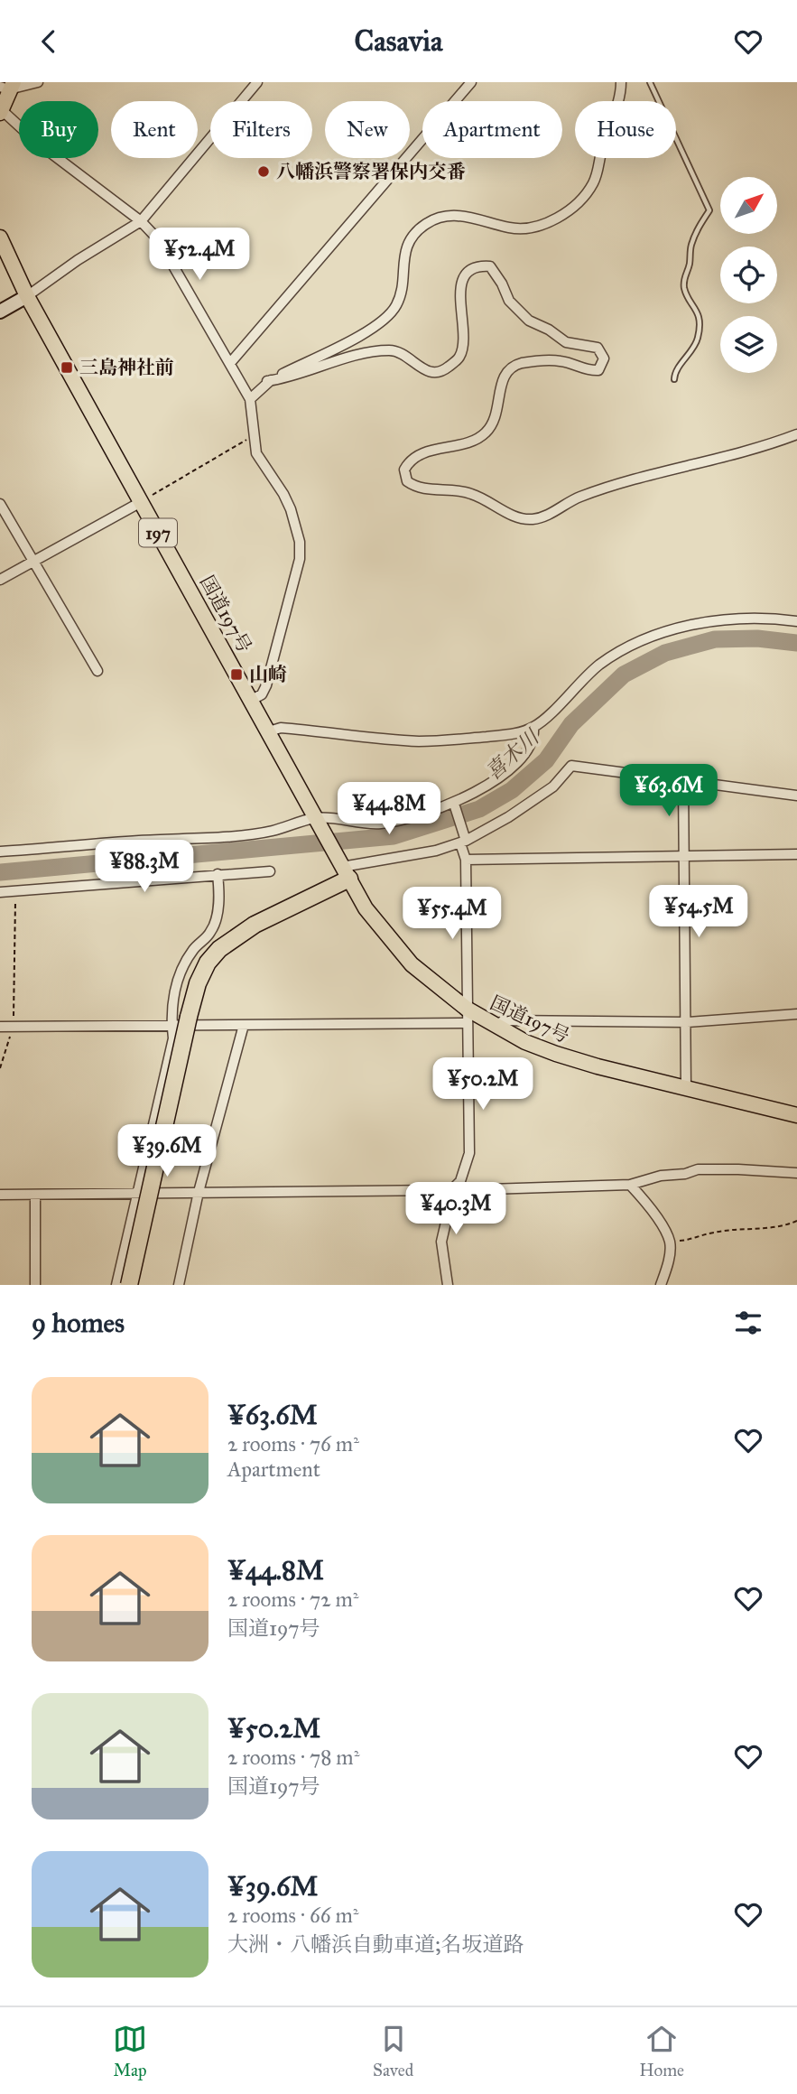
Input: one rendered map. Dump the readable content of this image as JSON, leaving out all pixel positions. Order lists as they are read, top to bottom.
{
  "streets": {
    "highway": ["197", "国道197号"]
  },
  "water": ["喜木川"],
  "places": {
    "other": ["八幡浜警察署保内交番"],
    "transit": ["三島神社前", "山崎"]
  },
  "north": "top right",
  "page": {
    "header": "Casavia",
    "chip": [
      "Buy",
      "Rent",
      "Filters",
      "New",
      "Apartment",
      "House"
    ],
    "price": [
      "¥52.4M",
      "¥63.6M",
      "¥44.8M",
      "¥88.3M",
      "¥54.5M",
      "¥55.4M",
      "¥50.2M",
      "¥39.6M",
      "¥40.3M"
    ],
    "heading": "9 homes",
    "list": [
      {
        "name": "¥63.6M",
        "note": "2 rooms · 76 m² · Apartment"
      },
      {
        "name": "¥44.8M",
        "note": "2 rooms · 72 m² · 国道197号"
      },
      {
        "name": "¥50.2M",
        "note": "2 rooms · 78 m² · 国道197号"
      },
      {
        "name": "¥39.6M",
        "note": "2 rooms · 66 m² · 大洲・八幡浜自動車道;名坂道路"
      }
    ],
    "tabs": ["Map", "Saved", "Home"]
  }
}
